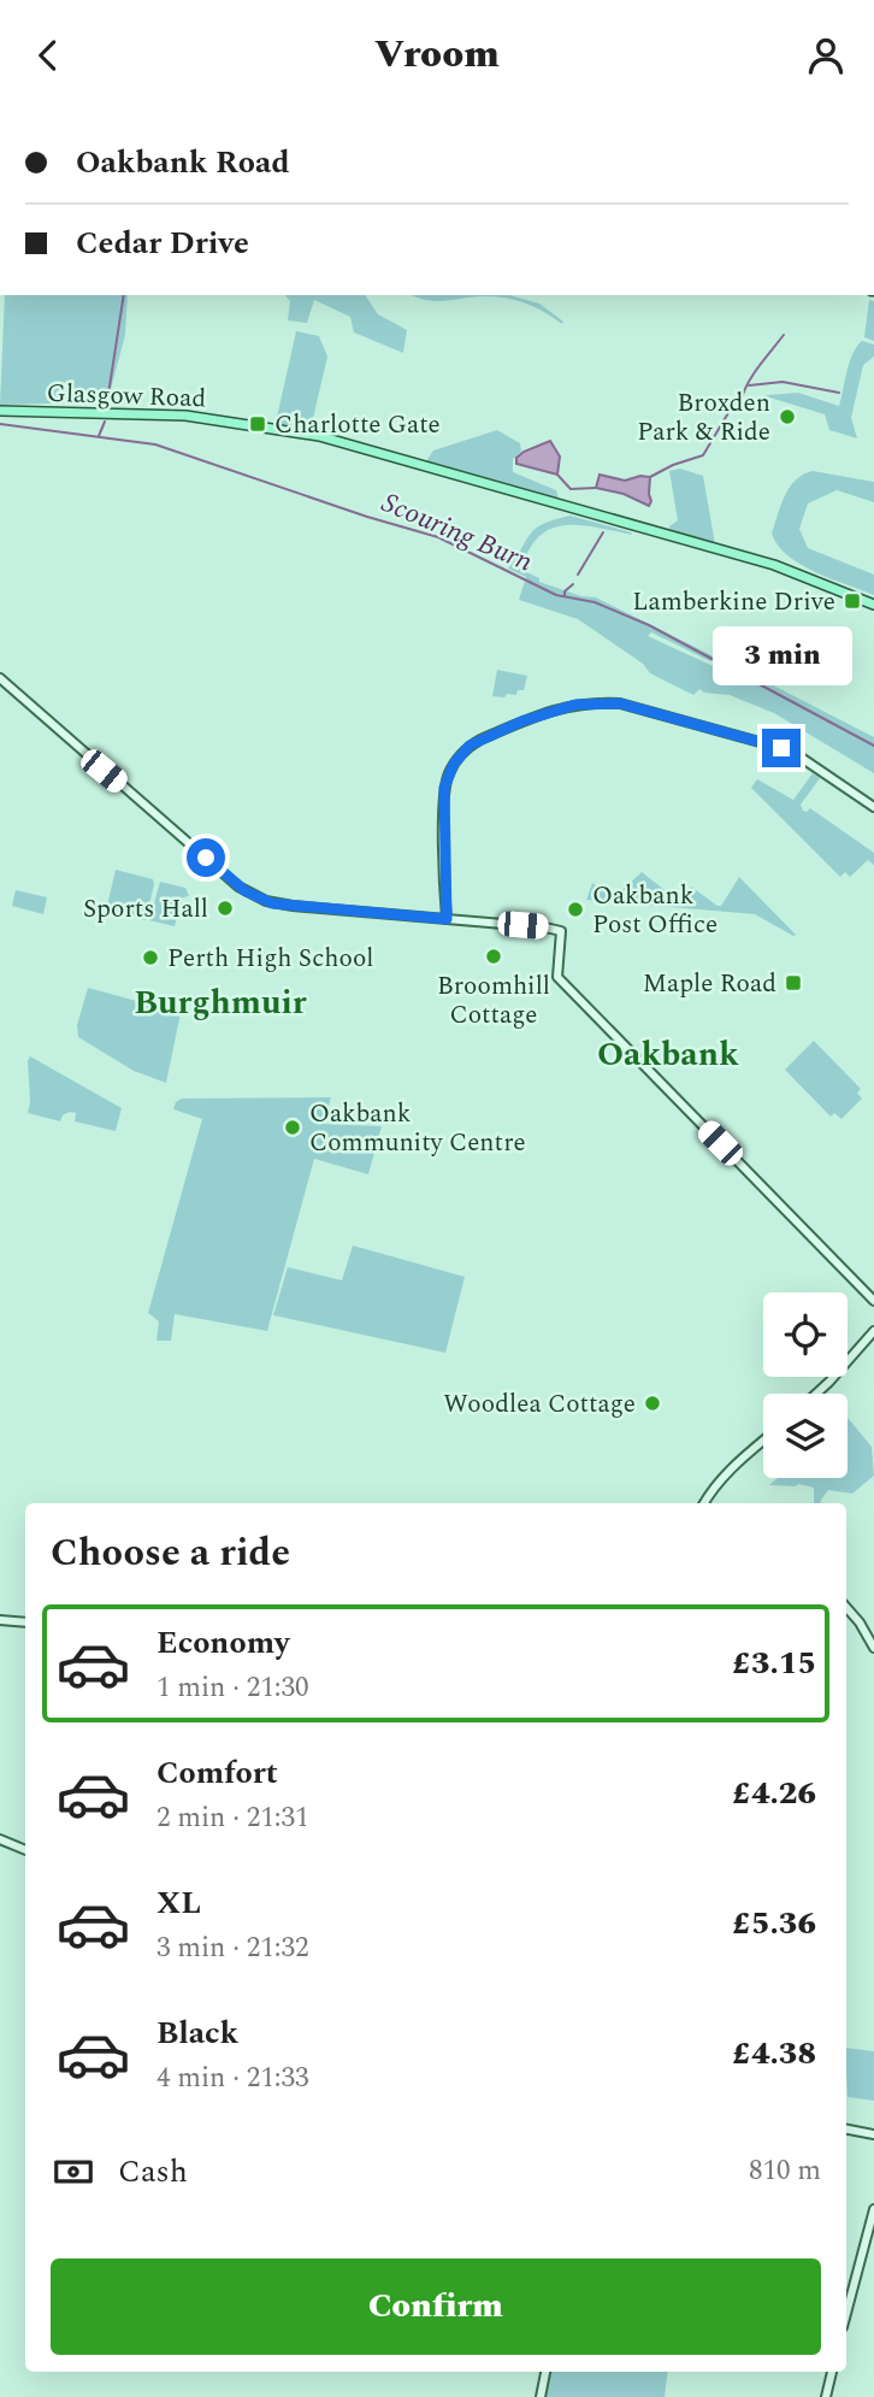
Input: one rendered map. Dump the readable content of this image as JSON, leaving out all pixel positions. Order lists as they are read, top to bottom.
{
  "streets": {
    "main road": ["Glasgow Road"]
  },
  "districts": ["Burghmuir", "Oakbank"],
  "water": ["Scouring Burn"],
  "places": {
    "other": [
      "Broxden Park & Ride",
      "Sports Hall",
      "Oakbank Post Office",
      "Broomhill Cottage",
      "Perth High School",
      "Oakbank Community Centre",
      "Woodlea Cottage"
    ],
    "transit": ["Charlotte Gate", "Lamberkine Drive", "Maple Road"]
  },
  "page": {
    "header": "Vroom",
    "banner": ["Oakbank Road", "Cedar Drive"],
    "bubble": "3 min",
    "heading": "Choose a ride",
    "list": [
      {
        "name": "Economy",
        "note": "1 min · 21:30",
        "value": "£3.15"
      },
      {
        "name": "Comfort",
        "note": "2 min · 21:31",
        "value": "£4.26"
      },
      {
        "name": "XL",
        "note": "3 min · 21:32",
        "value": "£5.36"
      },
      {
        "name": "Black",
        "note": "4 min · 21:33",
        "value": "£4.38"
      }
    ],
    "pay": ["Cash", "810 m"],
    "buttons": "Confirm"
  }
}
